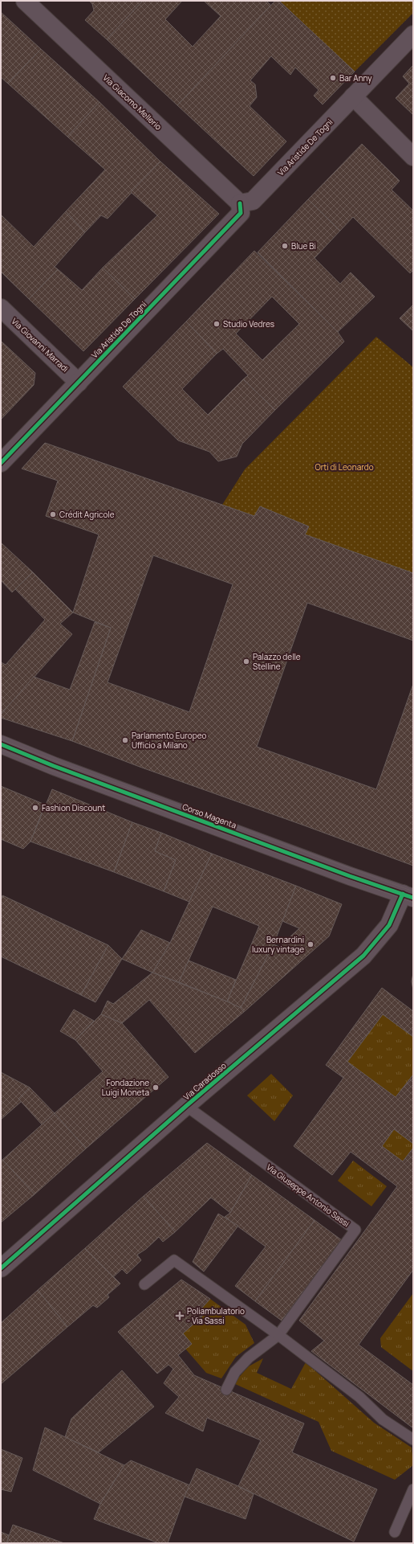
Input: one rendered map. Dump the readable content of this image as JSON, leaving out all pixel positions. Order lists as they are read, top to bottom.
{
  "streets": {
    "street": [
      "Via Giacomo Mellerio",
      "Via Aristide De Togni",
      "Via Giovanni Marradi",
      "Corso Magenta",
      "Via Caradosso"
    ],
    "lane": ["Via Giuseppe Antonio Sassi"]
  },
  "crossings": [
    ["Via Giacomo Mellerio", "Via Aristide De Togni"],
    ["Via Aristide De Togni", "Via Giovanni Marradi"],
    ["Corso Magenta", "Via Caradosso"],
    ["Via Caradosso", "Via Giuseppe Antonio Sassi"]
  ],
  "parks": ["Orti di Leonardo"],
  "places": {
    "other": [
      "Bar Anny",
      "Blue Bi",
      "Studio Vedres",
      "Crédit Agricole",
      "Palazzo delle Stelline",
      "Parlamento Europeo Ufficio a Milano",
      "Fashion Discount",
      "Bernardini luxury vintage",
      "Fondazione Luigi Moneta"
    ],
    "health": ["Poliambulatorio - Via Sassi"]
  }
}
